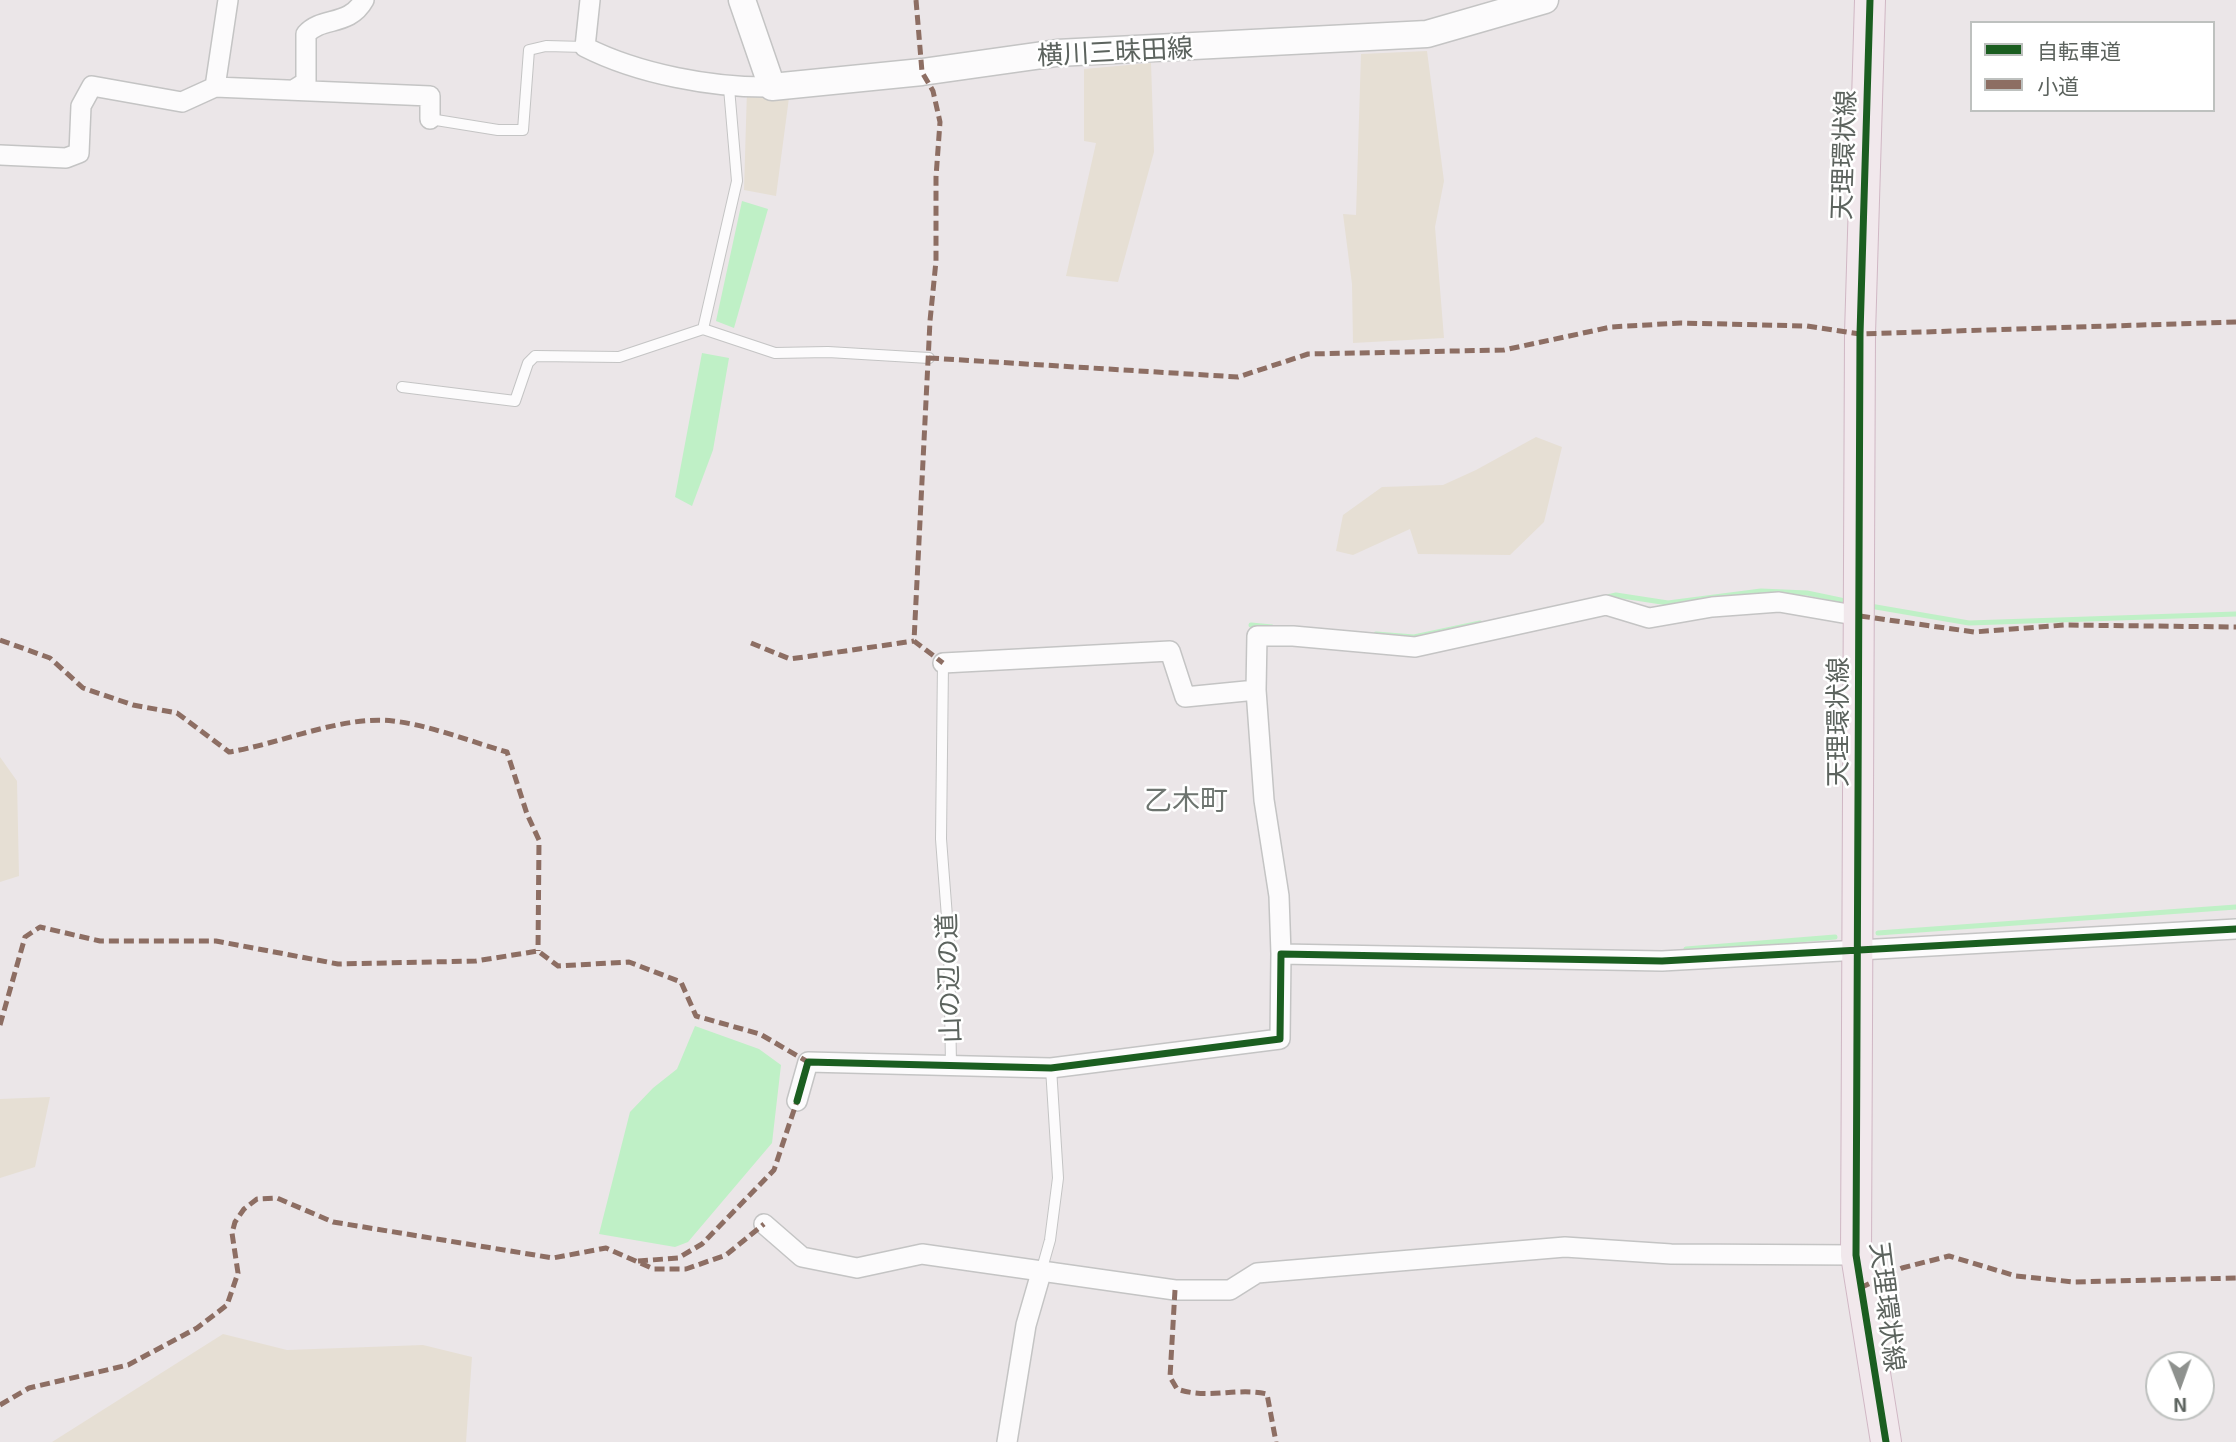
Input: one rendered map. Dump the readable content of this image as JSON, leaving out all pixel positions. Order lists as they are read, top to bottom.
{
  "streets": {
    "main road": ["横川三昧田線", "天理環状線"],
    "street": ["山の辺の道"]
  },
  "districts": ["乙木町"],
  "legend": ["自転車道", "小道"],
  "north": "bottom"
}
